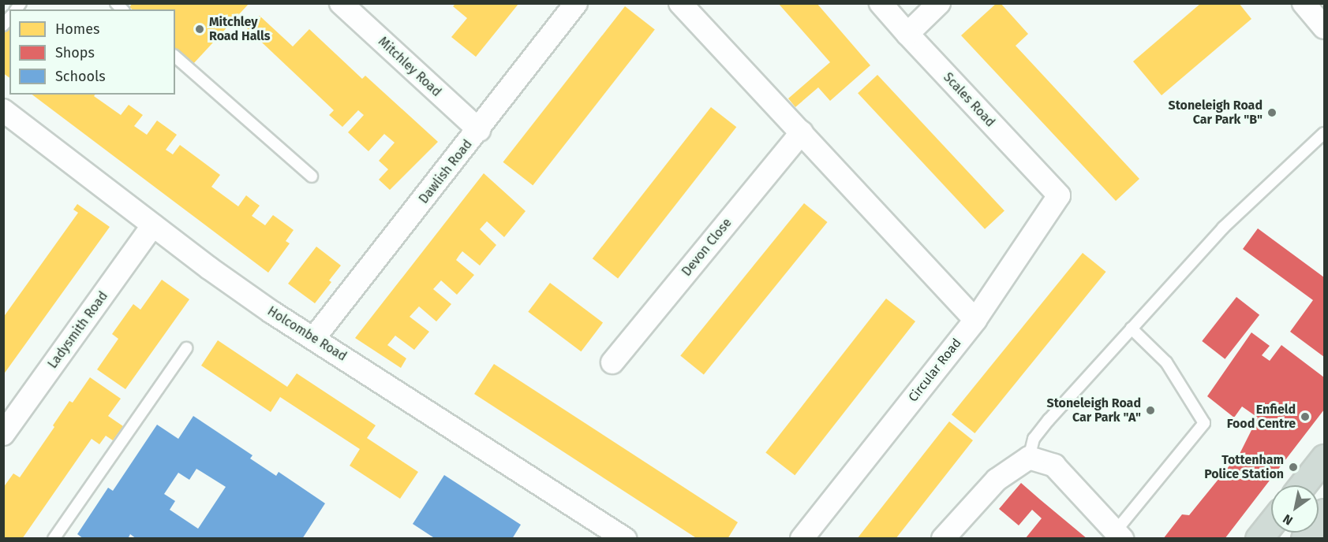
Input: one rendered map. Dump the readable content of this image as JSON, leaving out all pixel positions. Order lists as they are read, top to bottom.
{
  "streets": {
    "street": [
      "Mitchley Road",
      "Scales Road",
      "Dawlish Road",
      "Devon Close",
      "Ladysmith Road",
      "Holcombe Road",
      "Circular Road"
    ]
  },
  "crossings": [
    ["Mitchley Road", "Dawlish Road"],
    ["Scales Road", "Circular Road"],
    ["Dawlish Road", "Holcombe Road"],
    ["Ladysmith Road", "Holcombe Road"]
  ],
  "places": [
    "Mitchley Road Halls",
    "Stoneleigh Road Car Park \"B\"",
    "Stoneleigh Road Car Park \"A\"",
    "Enfield Food Centre",
    "Tottenham Police Station"
  ],
  "legend": ["Homes", "Shops", "Schools"],
  "north": "bottom left"
}
